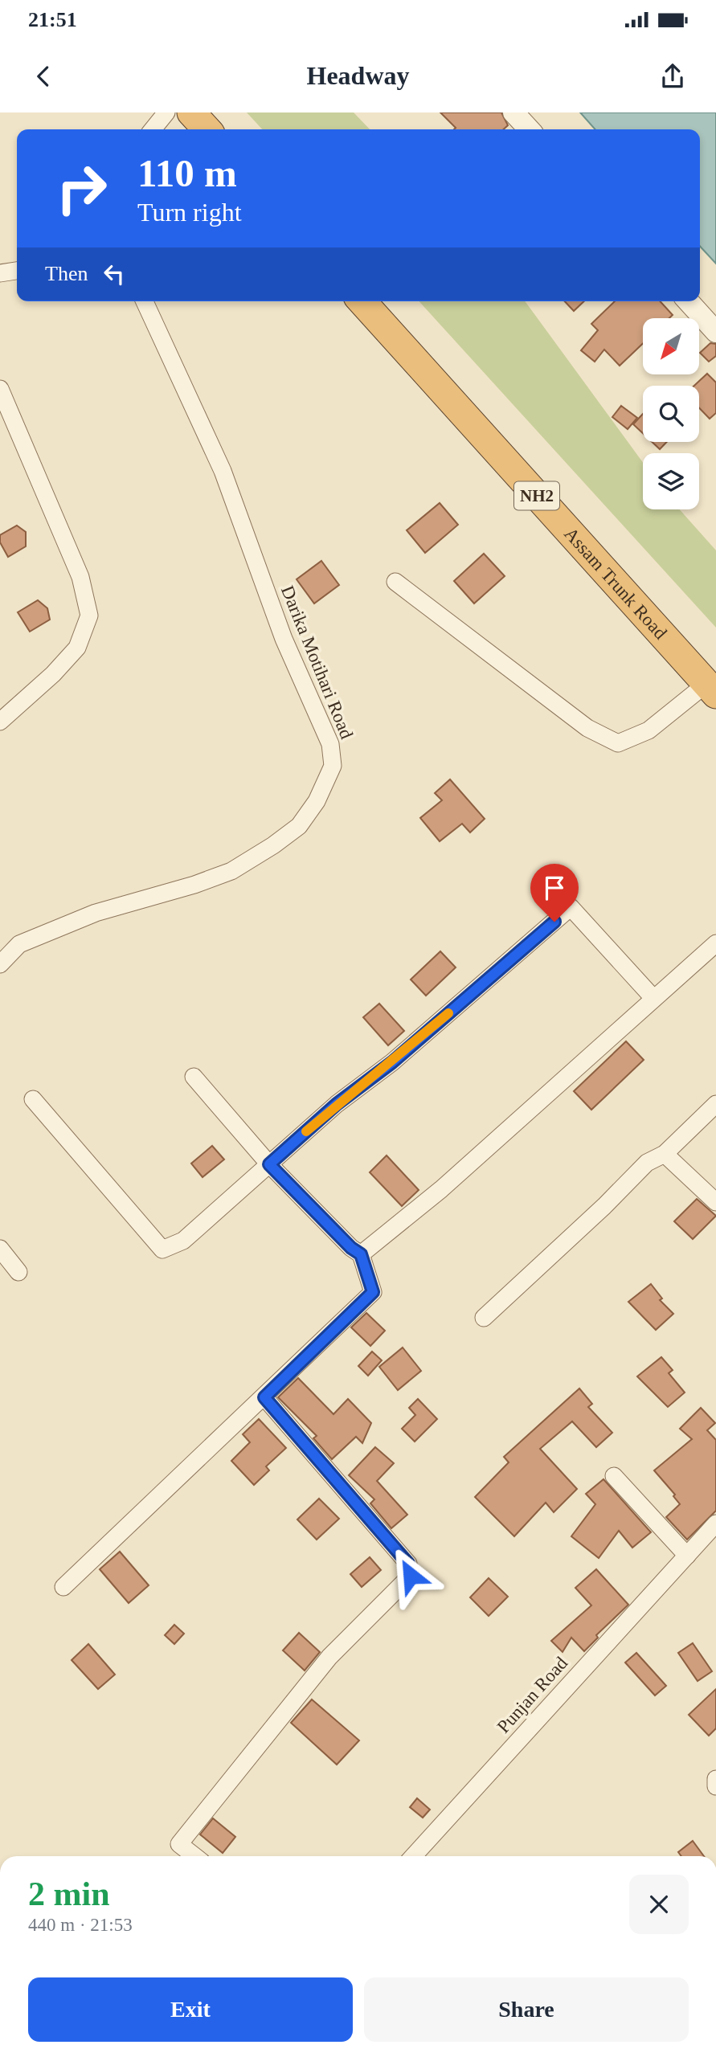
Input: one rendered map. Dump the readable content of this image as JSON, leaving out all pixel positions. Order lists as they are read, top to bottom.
{
  "streets": {
    "highway": ["NH2", "Assam Trunk Road"],
    "street": ["Darika Motihari Road", "Punjan Road"]
  },
  "north": "bottom left",
  "page": {
    "status": "21:51",
    "header": "Headway",
    "turn": ["110 m", "Turn right"],
    "then": "Then",
    "heading": ["2 min", "440 m · 21:53"],
    "buttons": ["Exit", "Share"]
  }
}
